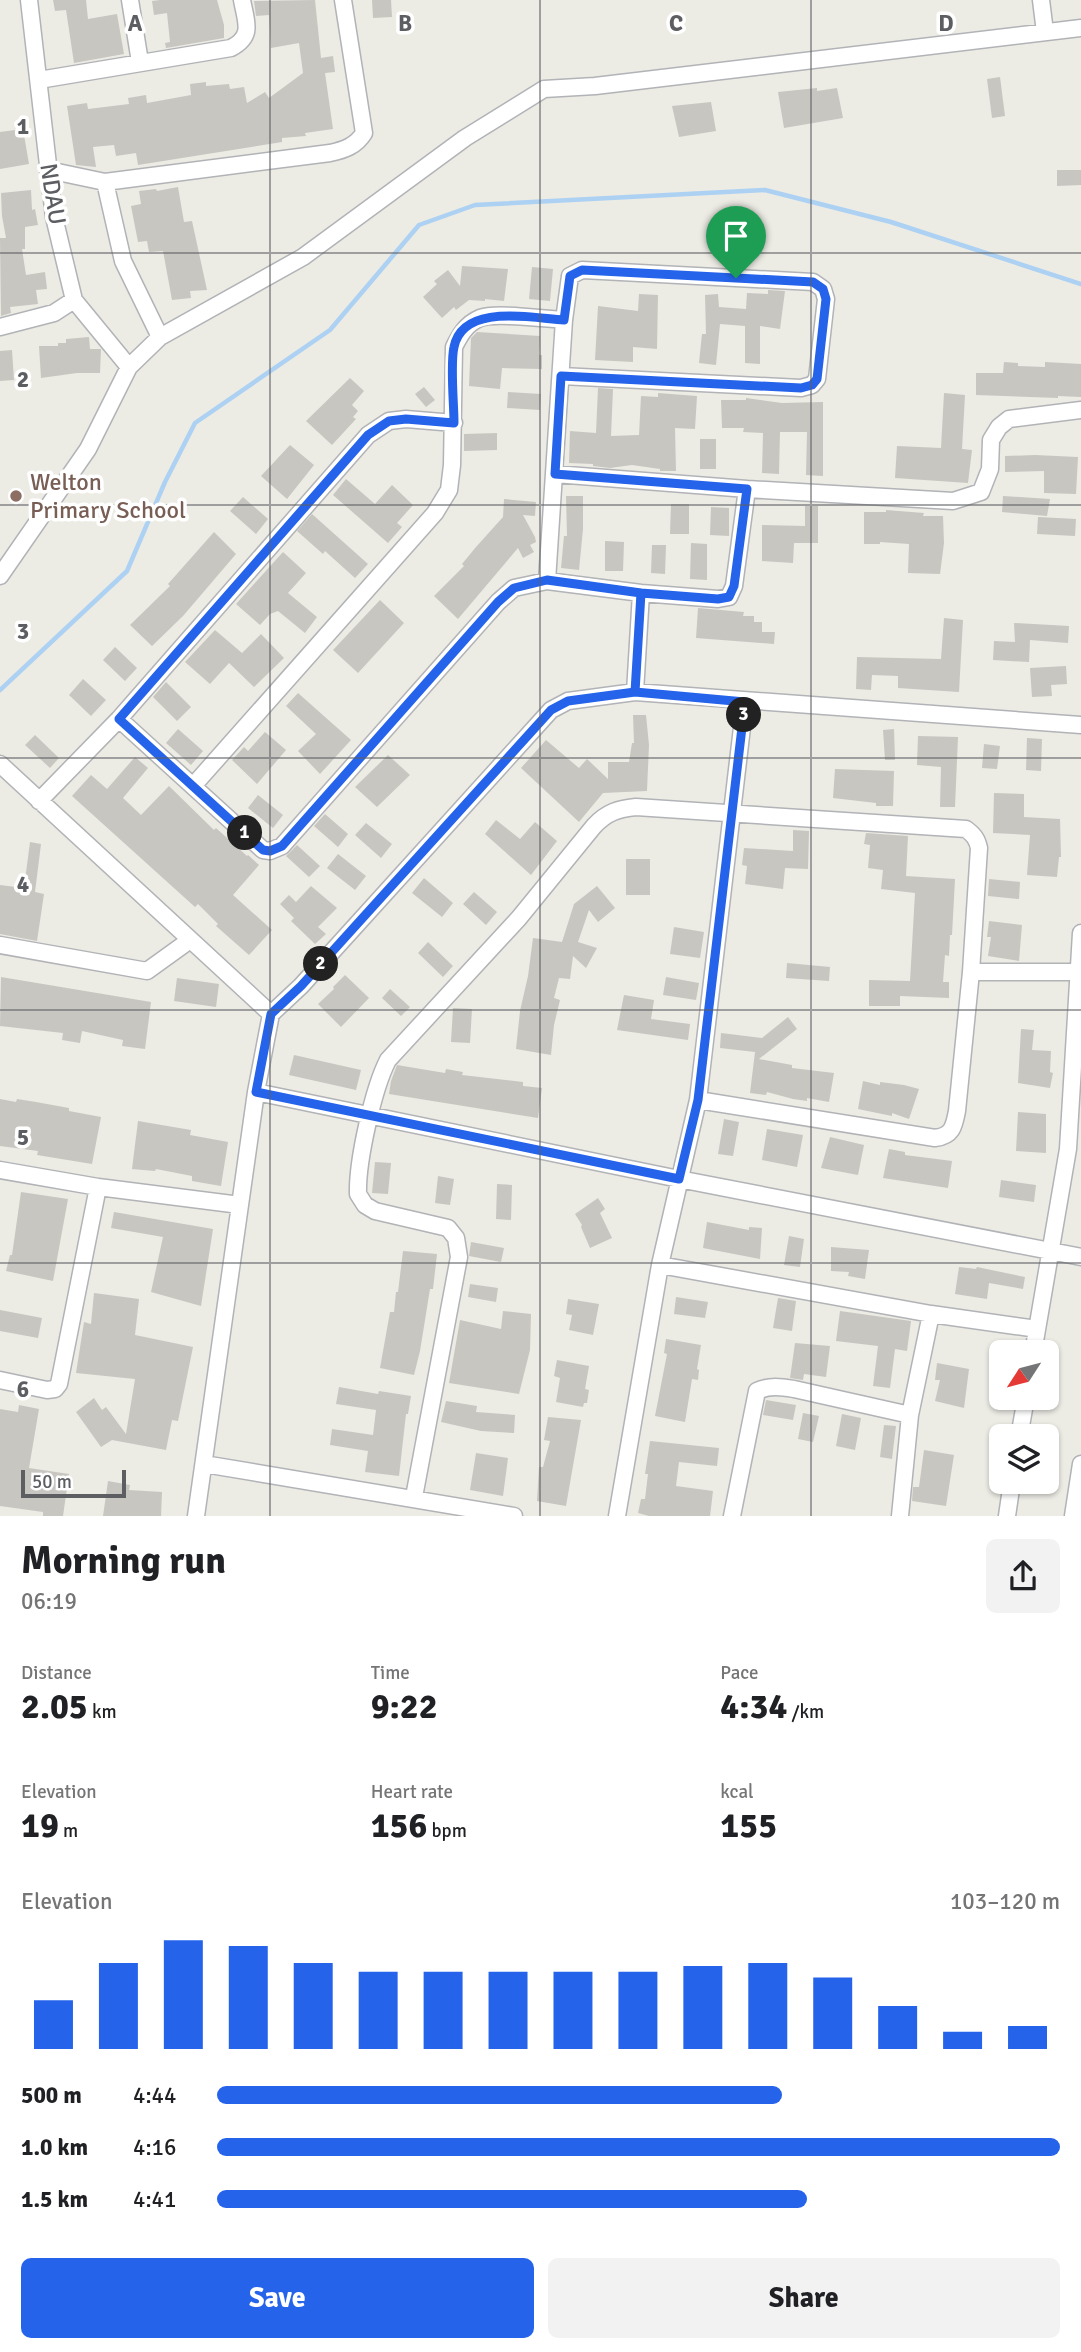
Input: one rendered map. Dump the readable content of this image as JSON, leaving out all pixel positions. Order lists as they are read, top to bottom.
{
  "streets": {
    "street": ["NDAU"]
  },
  "places": ["Welton Primary School"],
  "scale_bar": "50 m",
  "north": "bottom left",
  "page": {
    "pins": ["3", "1", "2"],
    "scale": "50 m",
    "heading": ["Morning run", "06:19"],
    "stats": [
      ["Distance", "2.05 km"],
      ["Time", "9:22"],
      ["Pace", "4:34 /km"],
      ["Elevation", "19 m"],
      ["Heart rate", "156 bpm"],
      ["kcal", "155"]
    ],
    "chart": ["Elevation", "103–120 m"],
    "list": [
      {
        "name": "500 m",
        "note": "4:44"
      },
      {
        "name": "1.0 km",
        "note": "4:16"
      },
      {
        "name": "1.5 km",
        "note": "4:41"
      }
    ],
    "buttons": ["Save", "Share"]
  },
  "grid": {
    "columns": [
      "A",
      "B",
      "C",
      "D"
    ],
    "rows": [
      "1",
      "2",
      "3",
      "4",
      "5",
      "6"
    ]
  }
}
